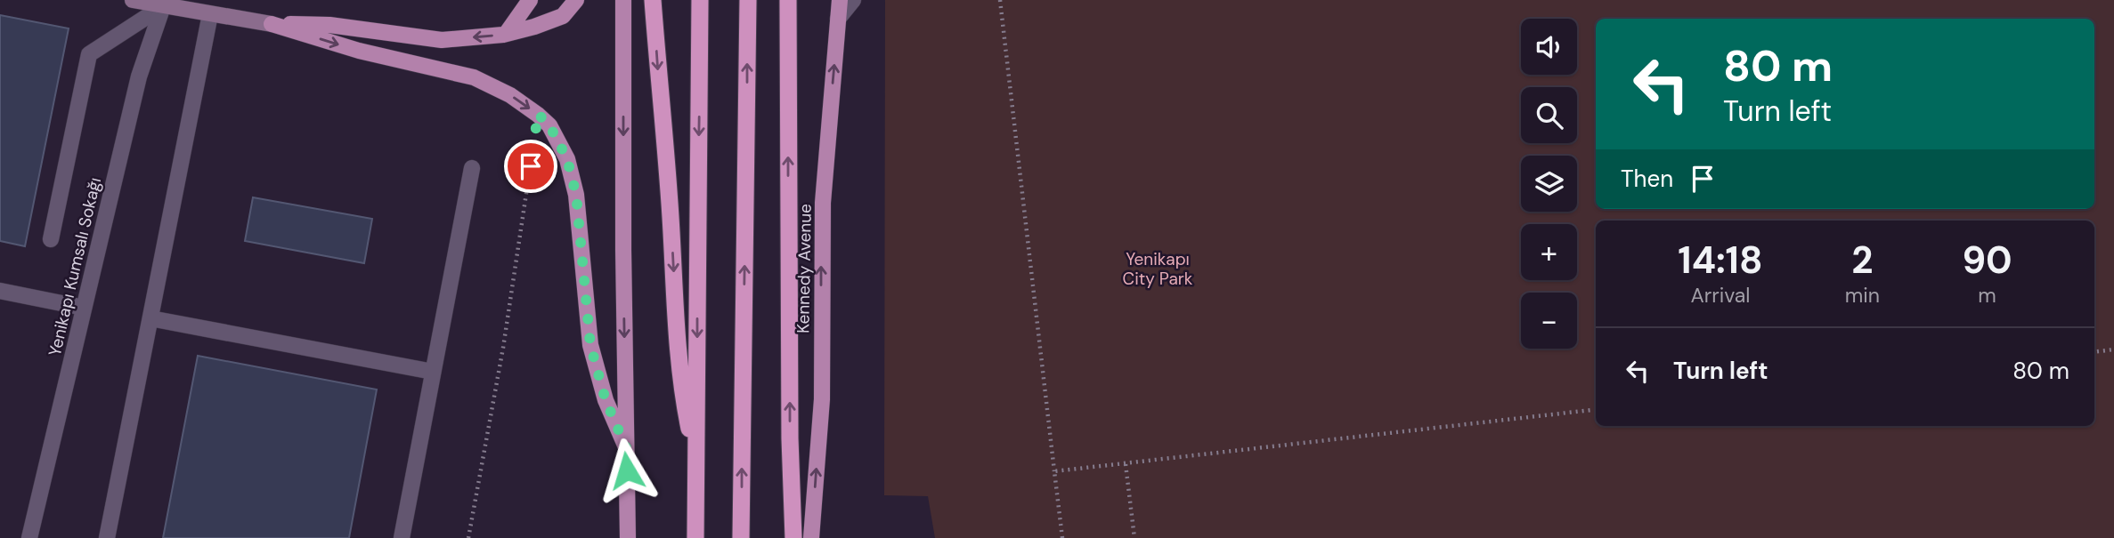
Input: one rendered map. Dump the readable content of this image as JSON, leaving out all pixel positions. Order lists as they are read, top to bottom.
{
  "streets": {
    "main road": ["Kennedy Avenue"],
    "street": ["Yenikapı Kumsalı Sokağı"]
  },
  "one_way": ["Kennedy Avenue"],
  "parks": ["Yenikapı City Park"],
  "page": {
    "map_buttons": ["+", "−"],
    "turn": ["80 m", "Turn left"],
    "then": "Then",
    "eta": [
      "14:18",
      "Arrival",
      "2",
      "min",
      "90",
      "m"
    ],
    "list": [
      {
        "name": "Turn left",
        "value": "80 m"
      }
    ]
  }
}
